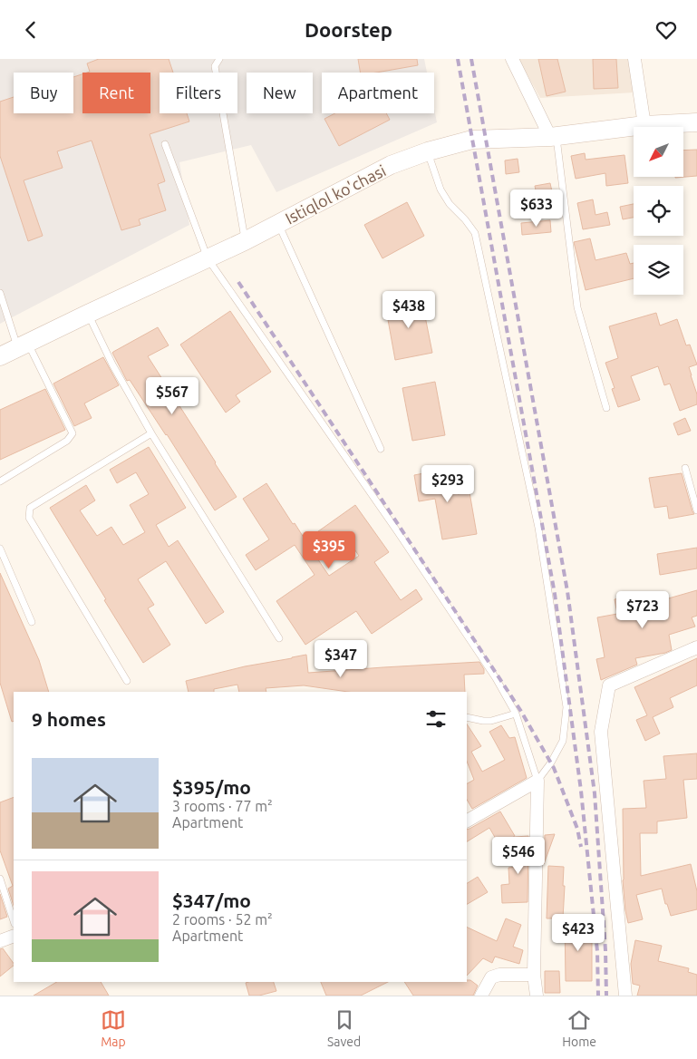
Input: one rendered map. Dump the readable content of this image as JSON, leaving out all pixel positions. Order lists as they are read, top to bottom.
{
  "streets": {
    "main road": ["Istiqlol ko'chasi"]
  },
  "north": "bottom left",
  "page": {
    "header": "Doorstep",
    "chip": [
      "Buy",
      "Rent",
      "Filters",
      "New",
      "Apartment"
    ],
    "price": [
      "$633",
      "$438",
      "$567",
      "$293",
      "$395",
      "$723",
      "$347",
      "$546",
      "$423"
    ],
    "heading": "9 homes",
    "list": [
      {
        "name": "$395/mo",
        "note": "3 rooms · 77 m² · Apartment"
      },
      {
        "name": "$347/mo",
        "note": "2 rooms · 52 m² · Apartment"
      }
    ],
    "tabs": ["Map", "Saved", "Home"]
  }
}
